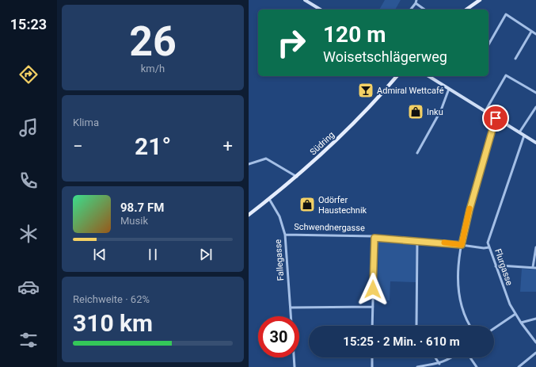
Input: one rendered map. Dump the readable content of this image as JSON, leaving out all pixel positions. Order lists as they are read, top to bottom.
{
  "streets": {
    "main road": ["Südring"],
    "street": ["Schwendnergasse", "Fallegasse", "Flurgasse"]
  },
  "crossings": [
    ["Südring", "Fallegasse"],
    ["Schwendnergasse", "Fallegasse"]
  ],
  "places": {
    "bar": ["Admiral Wettcafé"],
    "shop": ["Inku", "Odörfer Haustechnik"]
  },
  "page": {
    "tabs": "15:23",
    "tile": [
      ["26", "km/h"],
      "Klima",
      ["Reichweite · 62%", "310 km"]
    ],
    "turn": ["120 m", "Woisetschlägerweg"],
    "heat": ["−", "21°", "+"],
    "song": ["98.7 FM", "Musik"],
    "limit": "30",
    "trip": "15:25 · 2 Min. · 610 m"
  }
}
